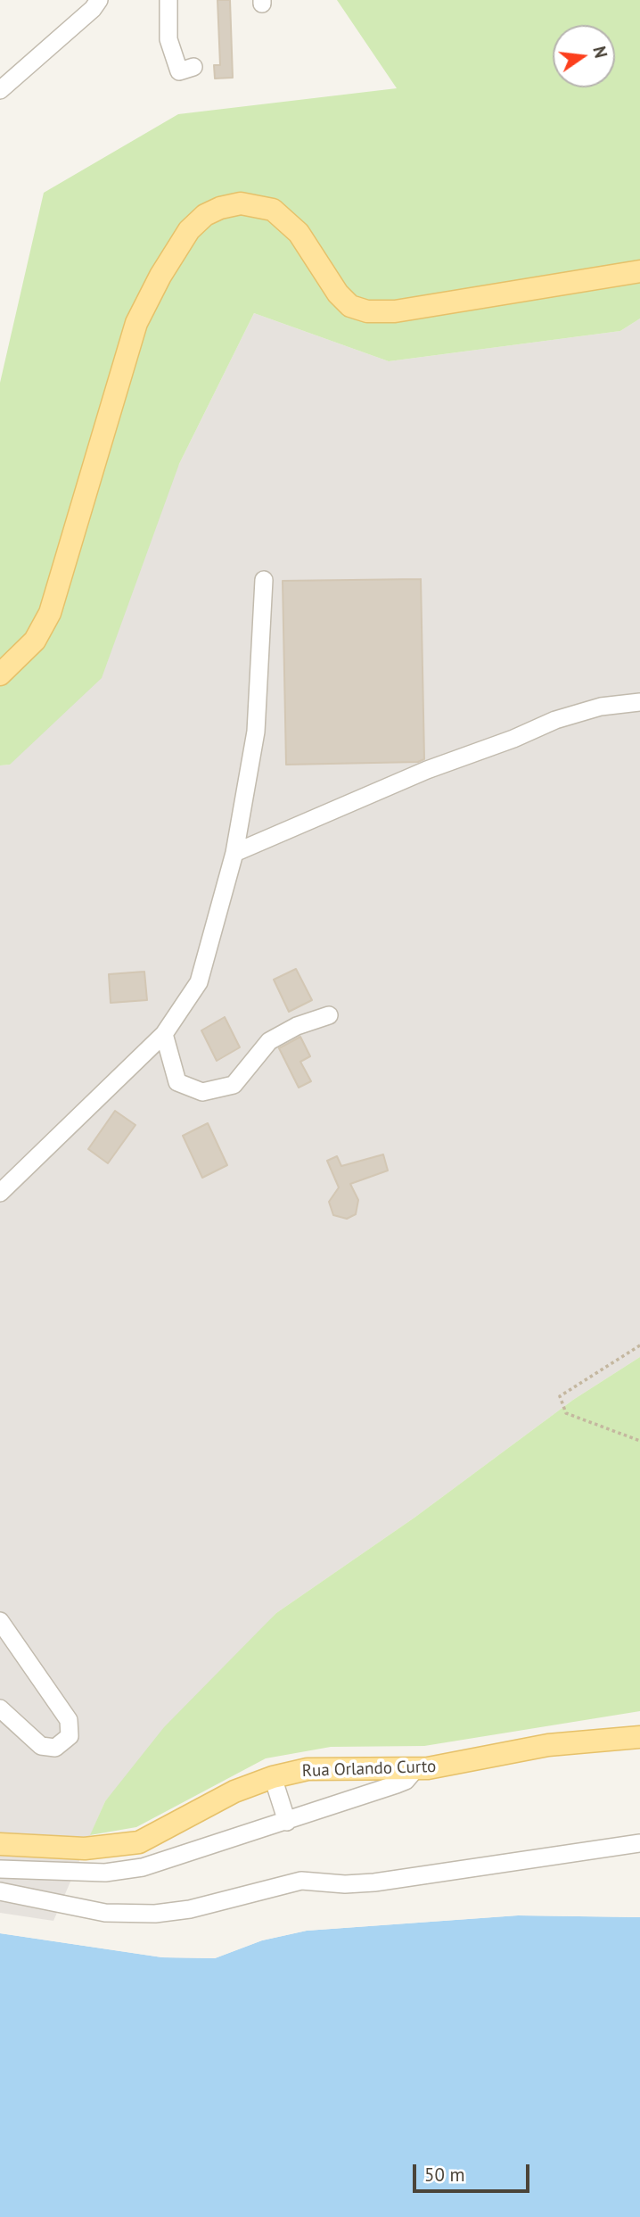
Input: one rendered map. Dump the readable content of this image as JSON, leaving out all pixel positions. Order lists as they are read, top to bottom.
{
  "streets": {
    "main road": ["Rua Orlando Curto"]
  },
  "scale_bar": "50 m",
  "north": "right"
}
